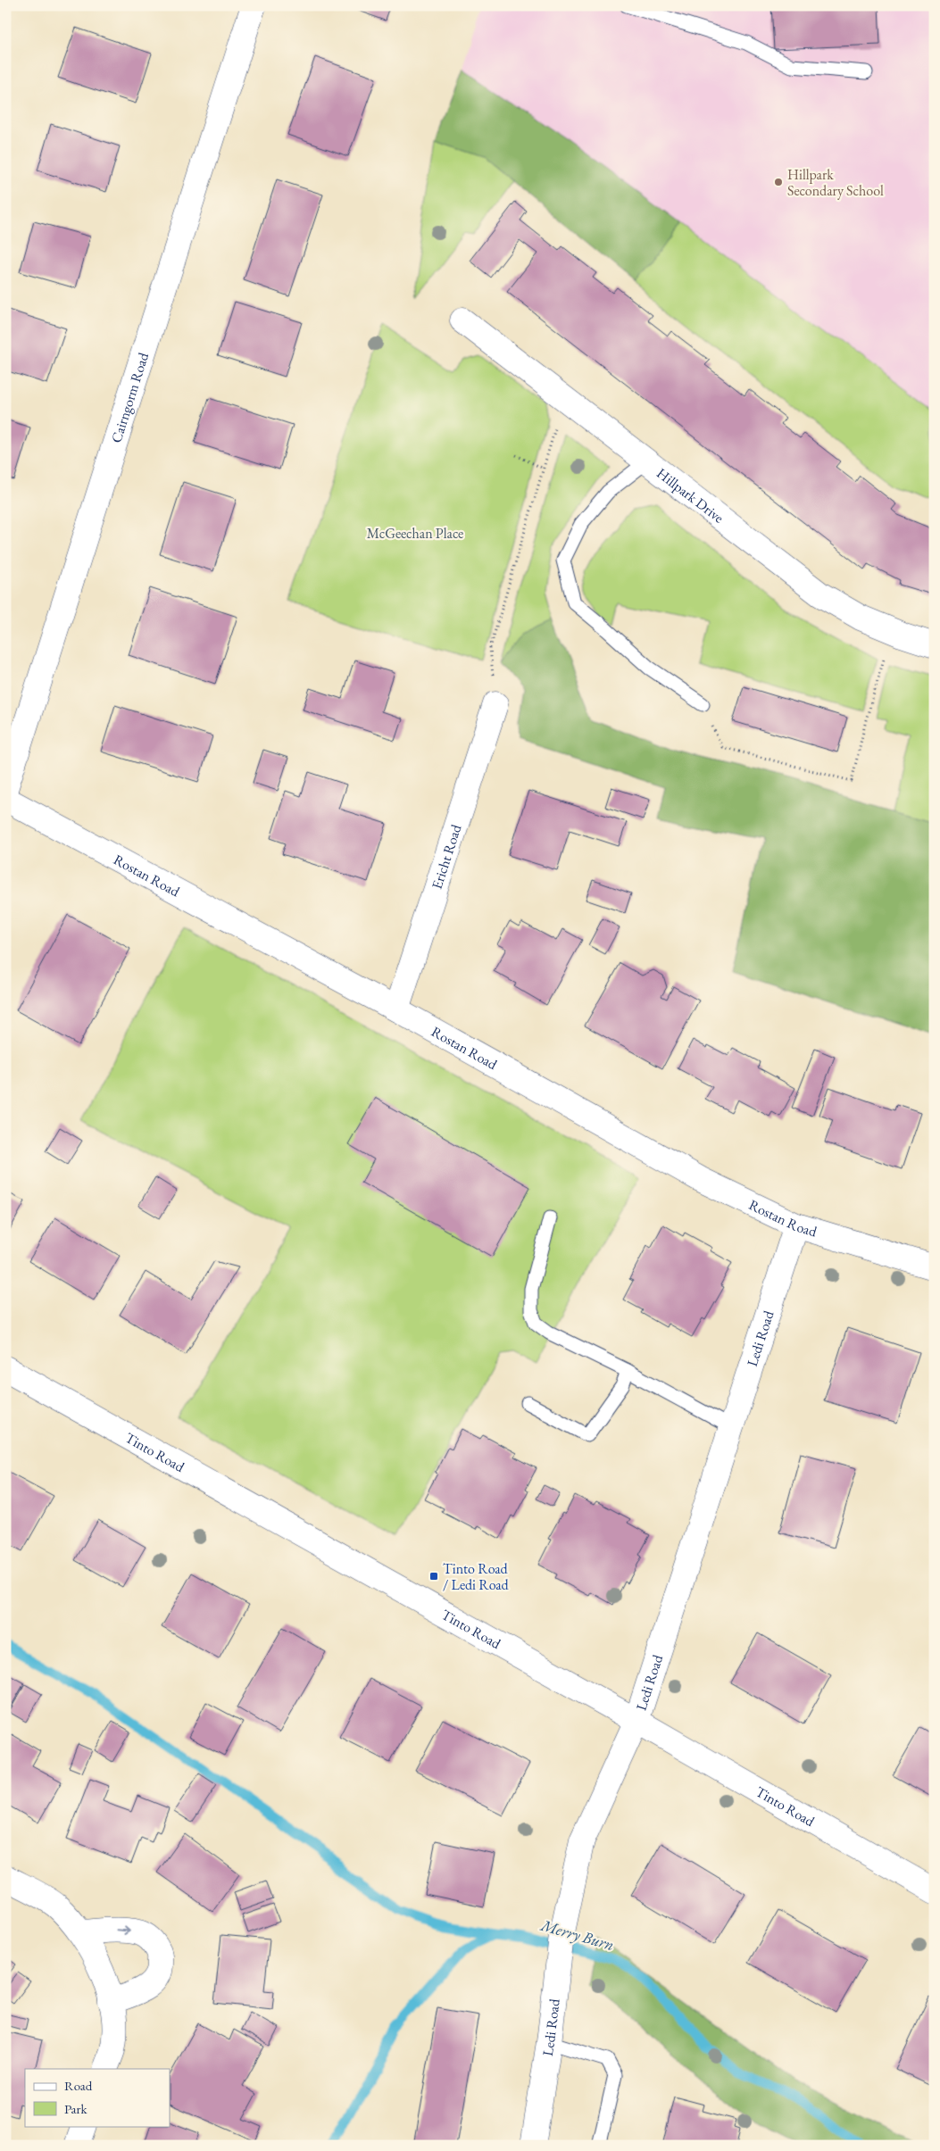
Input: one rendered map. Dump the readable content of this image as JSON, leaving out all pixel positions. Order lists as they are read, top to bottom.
{
  "streets": {
    "street": [
      "Cairngorm Road",
      "Hillpark Drive",
      "Ericht Road",
      "Rostan Road",
      "Ledi Road",
      "Tinto Road"
    ]
  },
  "crossings": [
    ["Ericht Road", "Rostan Road"],
    ["Rostan Road", "Ledi Road"],
    ["Ledi Road", "Tinto Road"]
  ],
  "water": ["Merry Burn"],
  "parks": ["McGeechan Place"],
  "places": {
    "other": ["Hillpark Secondary School"],
    "transit": ["Tinto Road / Ledi Road"]
  },
  "legend": ["Road", "Park"]
}
